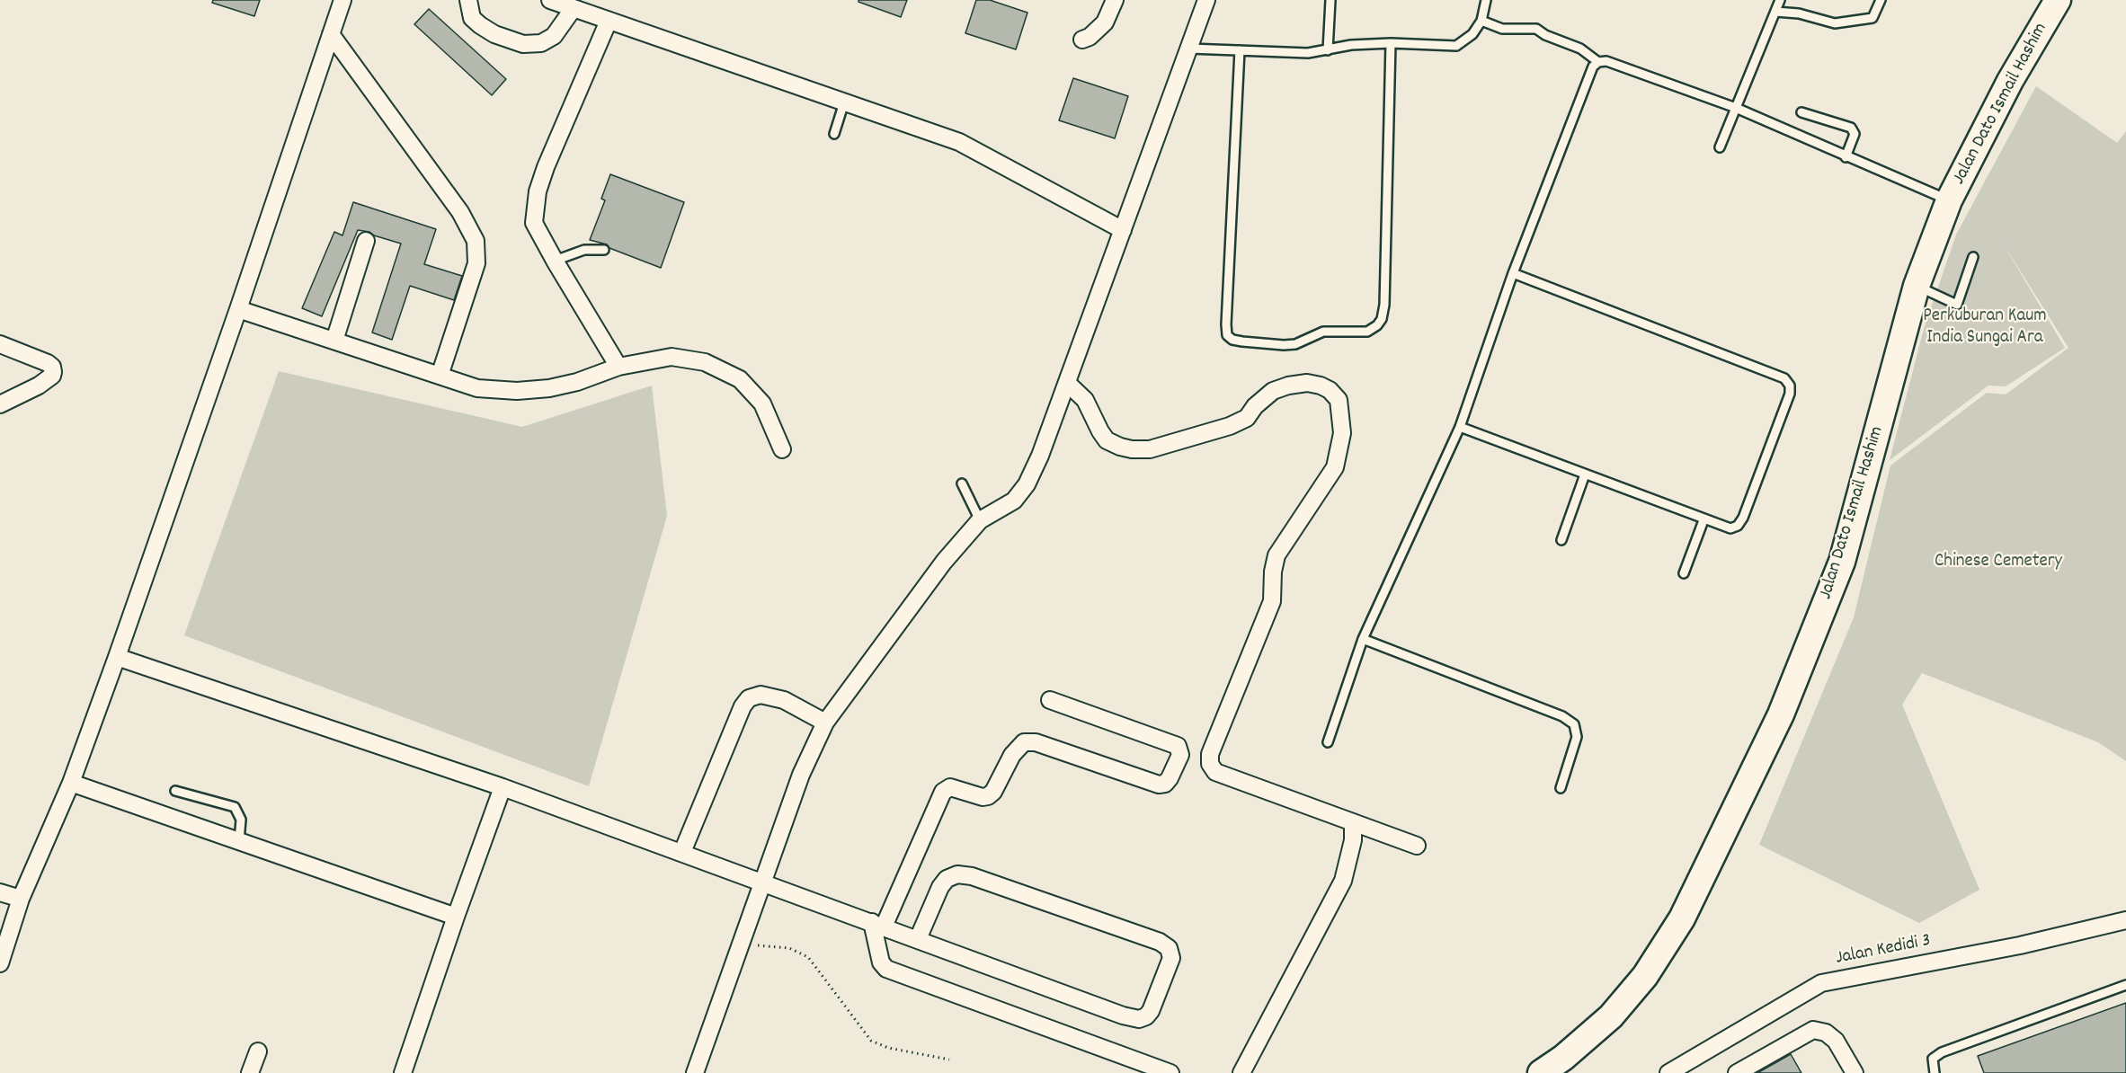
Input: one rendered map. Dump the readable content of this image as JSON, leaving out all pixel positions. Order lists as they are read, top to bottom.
{
  "streets": {
    "main road": ["Jalan Dato Ismail Hashim"],
    "street": ["Jalan Kedidi 3"]
  },
  "parks": ["Perkuburan Kaum India Sungai Ara", "Chinese Cemetery"]
}
